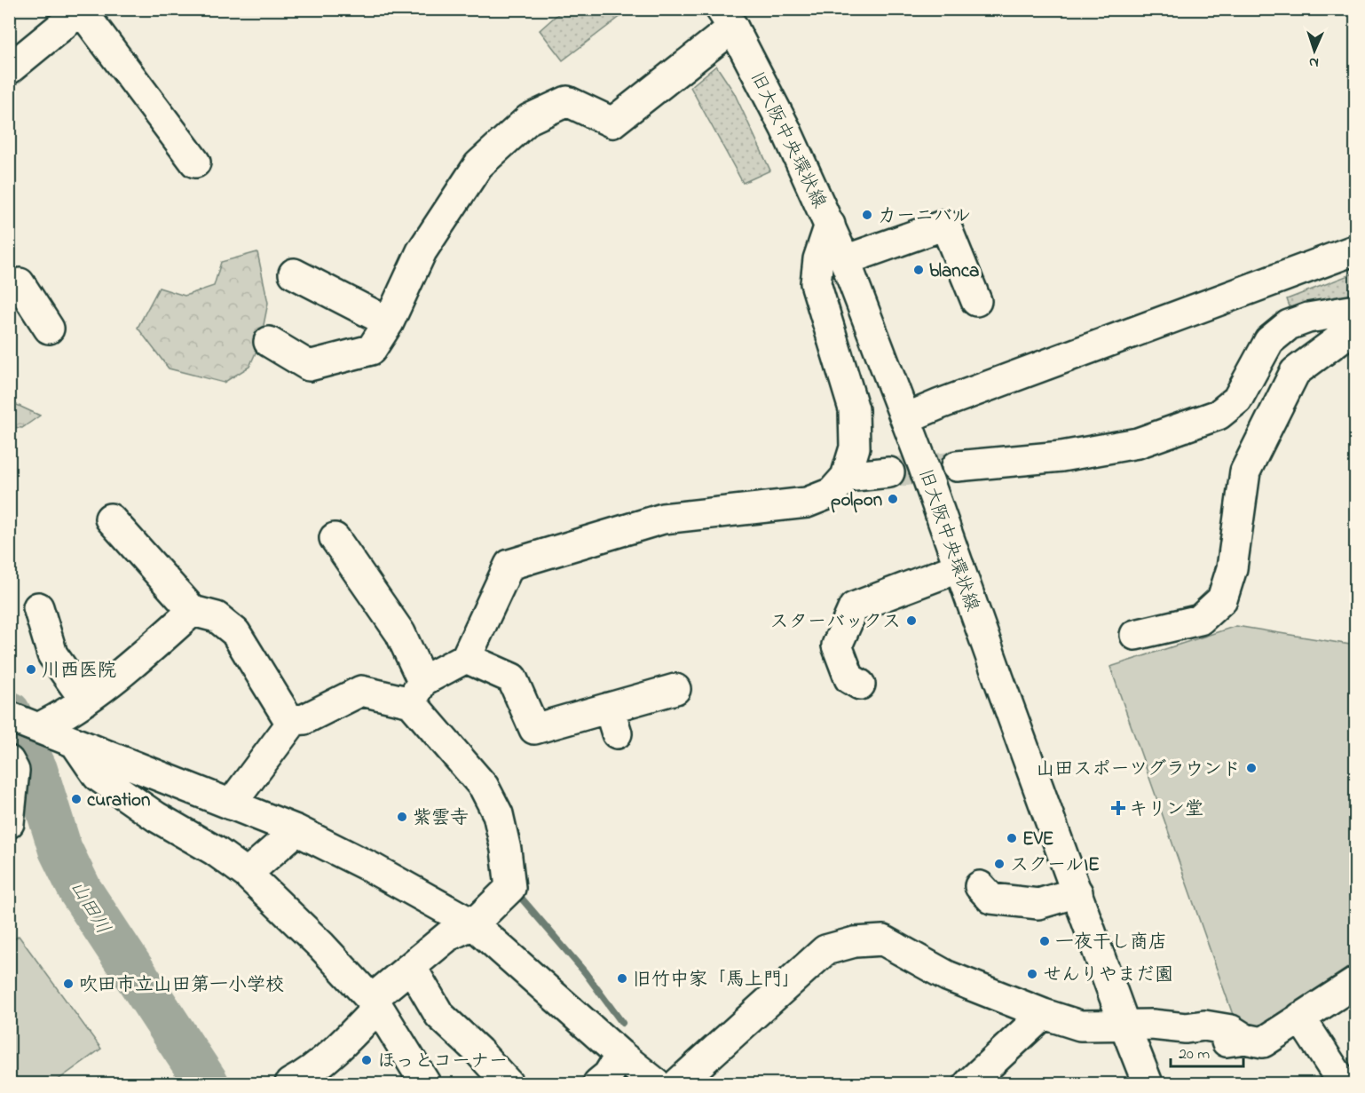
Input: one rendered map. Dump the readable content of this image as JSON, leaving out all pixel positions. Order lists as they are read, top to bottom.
{
  "streets": {
    "street": ["旧大阪中央環状線"]
  },
  "water": ["山田川"],
  "places": {
    "other": [
      "カーニバル",
      "blanca",
      "polpon",
      "スターバックス",
      "川西医院",
      "山田スポーツグラウンド",
      "curation",
      "紫雲寺",
      "EVE",
      "スクールIE",
      "一夜干し商店",
      "せんりやまだ園",
      "旧竹中家「馬上門」",
      "吹田市立山田第一小学校",
      "ほっとコーナー"
    ],
    "health": ["キリン堂"]
  },
  "scale_bar": "20 m",
  "north": "bottom"
}
